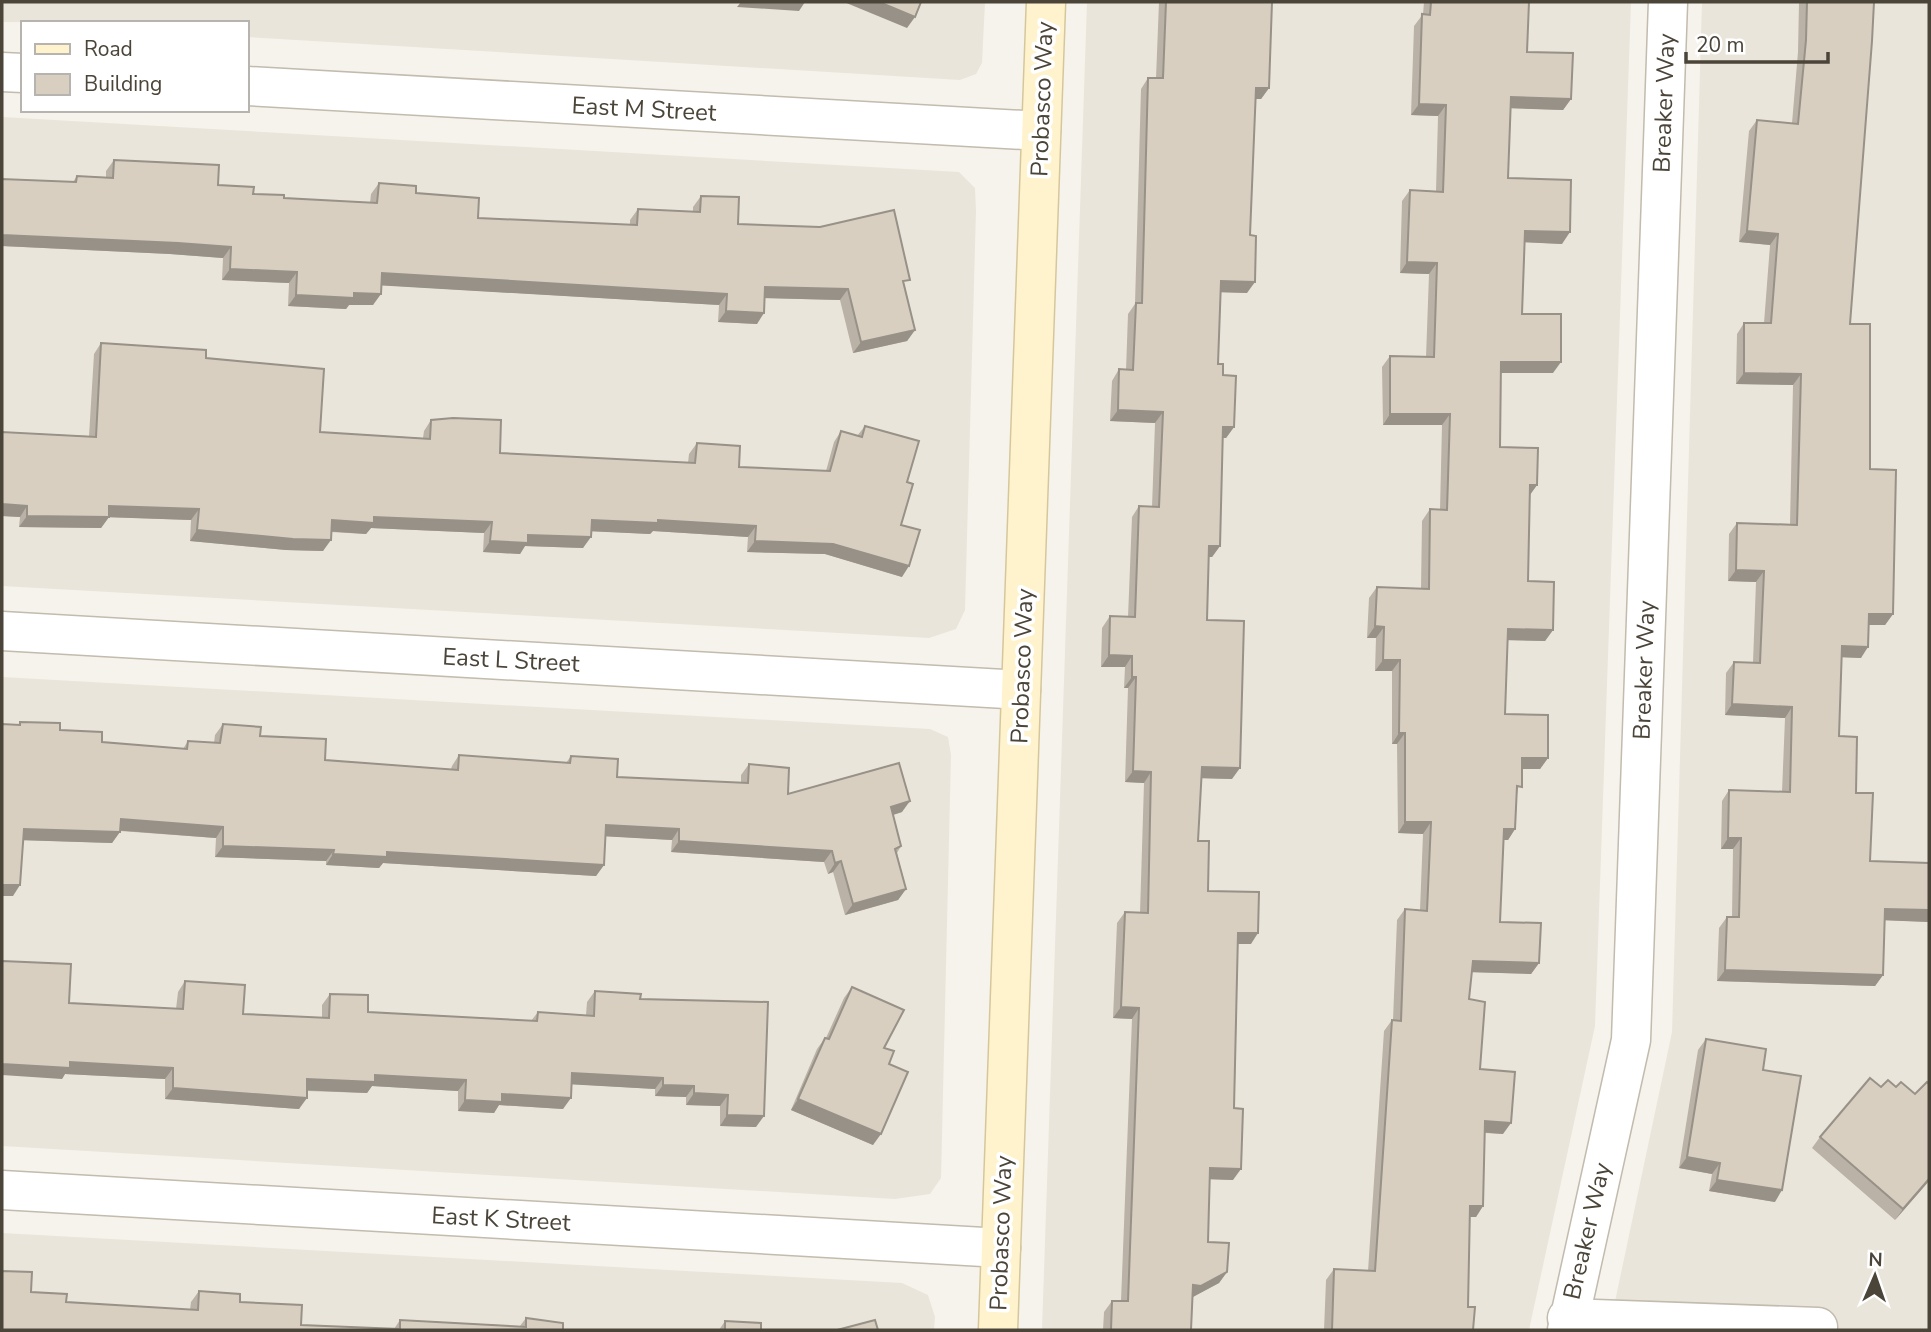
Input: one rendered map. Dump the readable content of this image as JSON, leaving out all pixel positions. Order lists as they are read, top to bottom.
{
  "streets": {
    "street": [
      "Probasco Way",
      "Breaker Way",
      "East M Street",
      "East L Street",
      "East K Street"
    ]
  },
  "crossings": [
    ["Probasco Way", "East M Street"],
    ["Probasco Way", "East L Street"],
    ["Probasco Way", "East K Street"]
  ],
  "legend": ["Road", "Building"],
  "scale_bar": "20 m",
  "north": "top"
}
